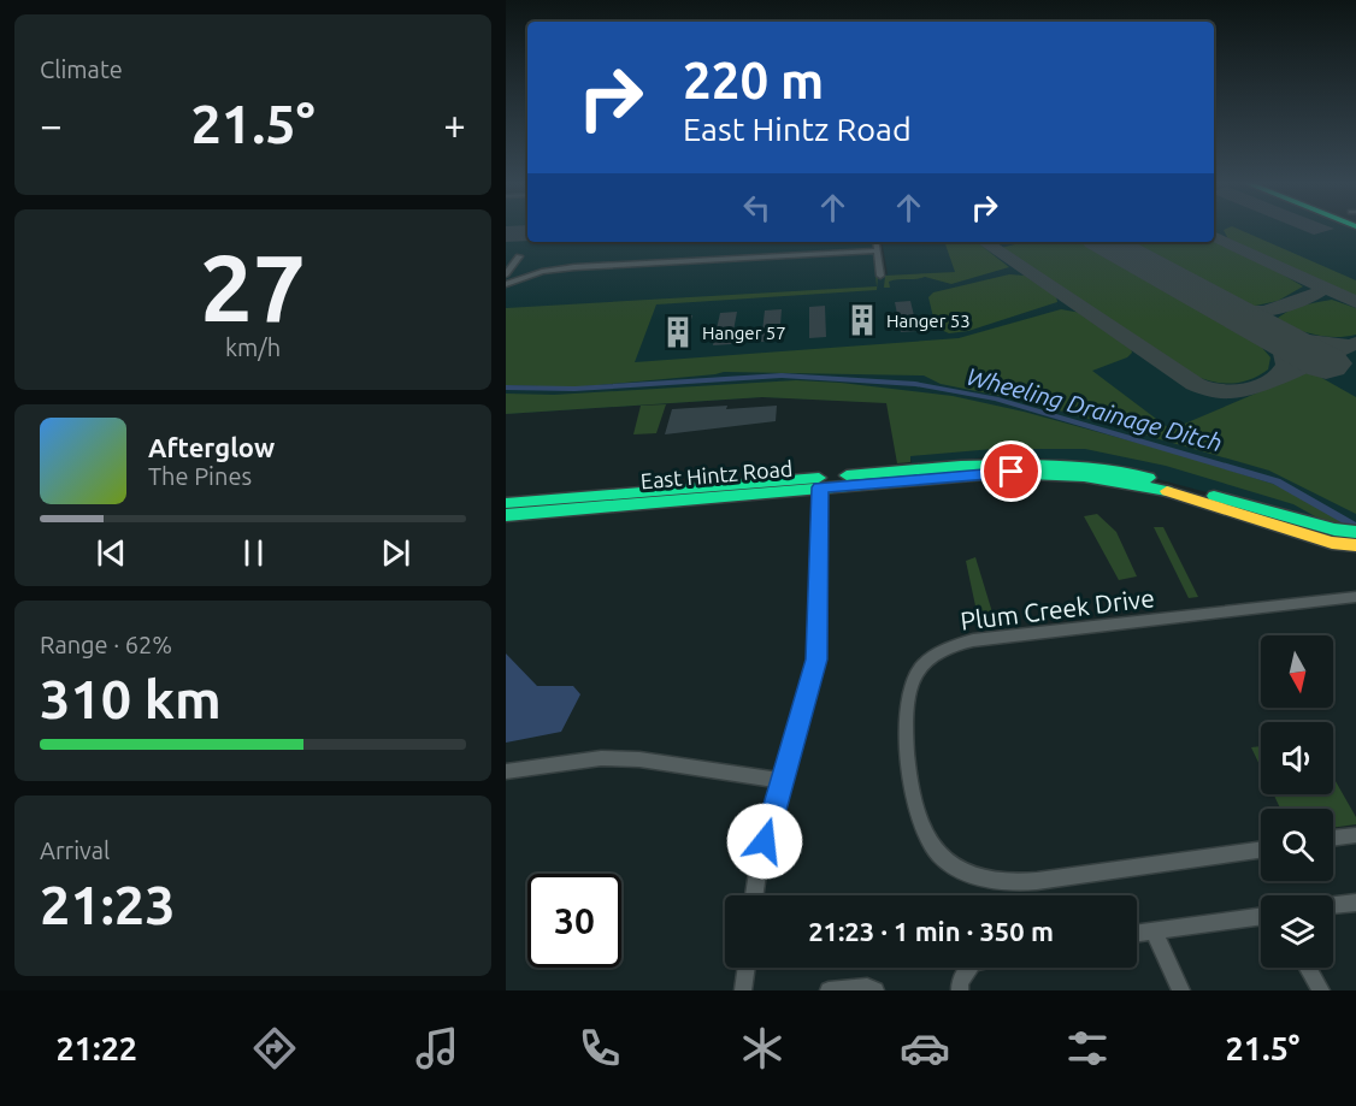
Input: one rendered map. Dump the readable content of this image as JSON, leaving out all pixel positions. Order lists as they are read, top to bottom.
{
  "streets": {
    "main road": ["East Hintz Road"],
    "street": ["Plum Creek Drive"]
  },
  "water": ["Wheeling Drainage Ditch"],
  "places": {
    "building": ["Hanger 53", "Hanger 57"]
  },
  "north": "bottom",
  "page": {
    "tile": [
      "Climate",
      ["27", "km/h"],
      ["Range · 62%", "310 km"],
      ["Arrival", "21:23"]
    ],
    "turn": ["220 m", "East Hintz Road"],
    "heat": ["−", "21.5°", "+"],
    "song": ["Afterglow", "The Pines"],
    "limit": "30",
    "trip": "21:23 · 1 min · 350 m",
    "tabs": ["21:22", "21.5°"]
  }
}
